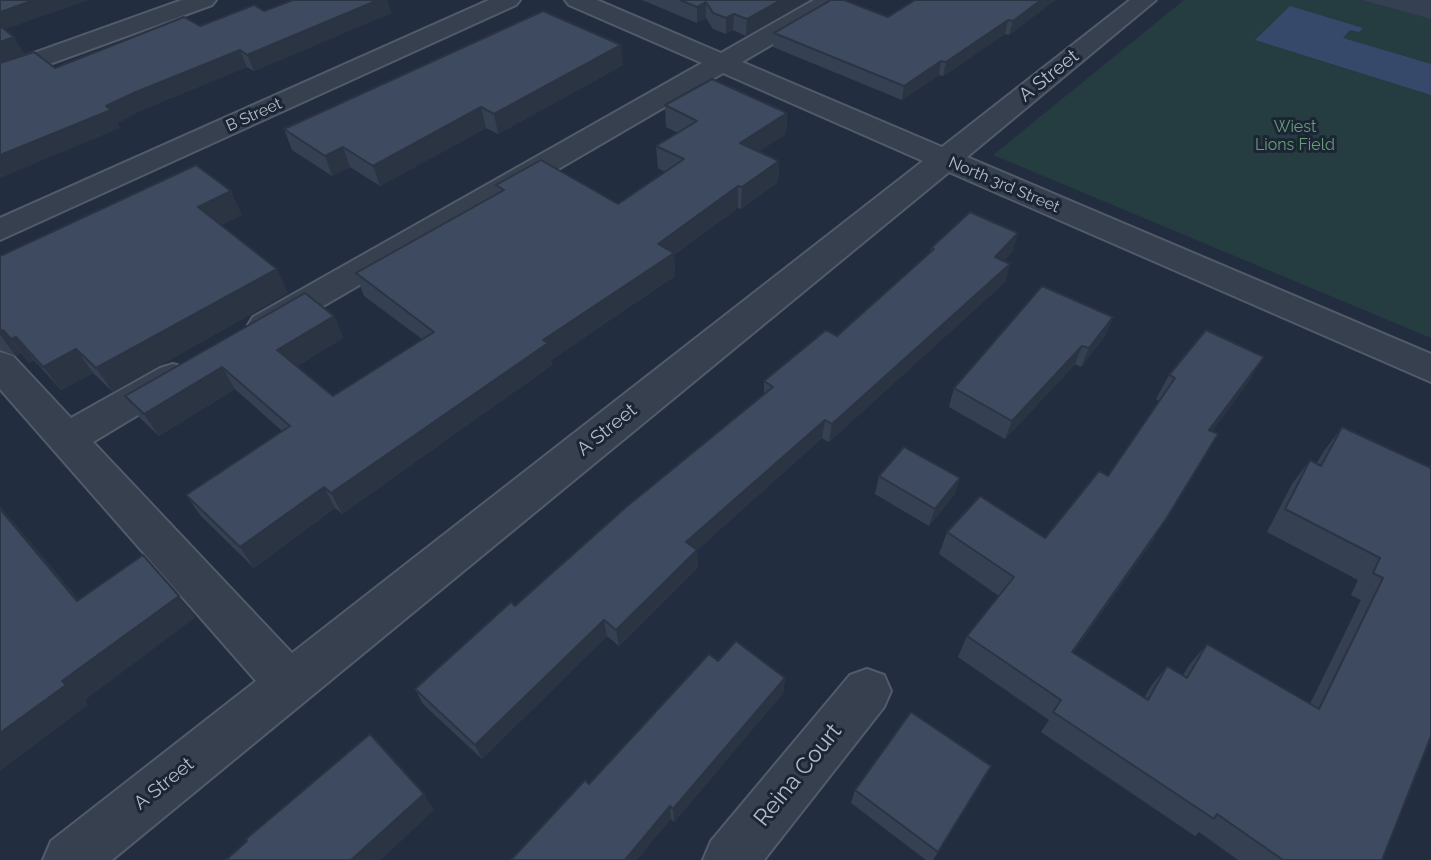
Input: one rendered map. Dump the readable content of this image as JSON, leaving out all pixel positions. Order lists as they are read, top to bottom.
{
  "streets": {
    "street": [
      "A Street",
      "B Street",
      "North 3rd Street",
      "Reina Court"
    ]
  },
  "crossings": [
    ["A Street", "North 3rd Street"]
  ],
  "parks": ["Wiest Lions Field"]
}
